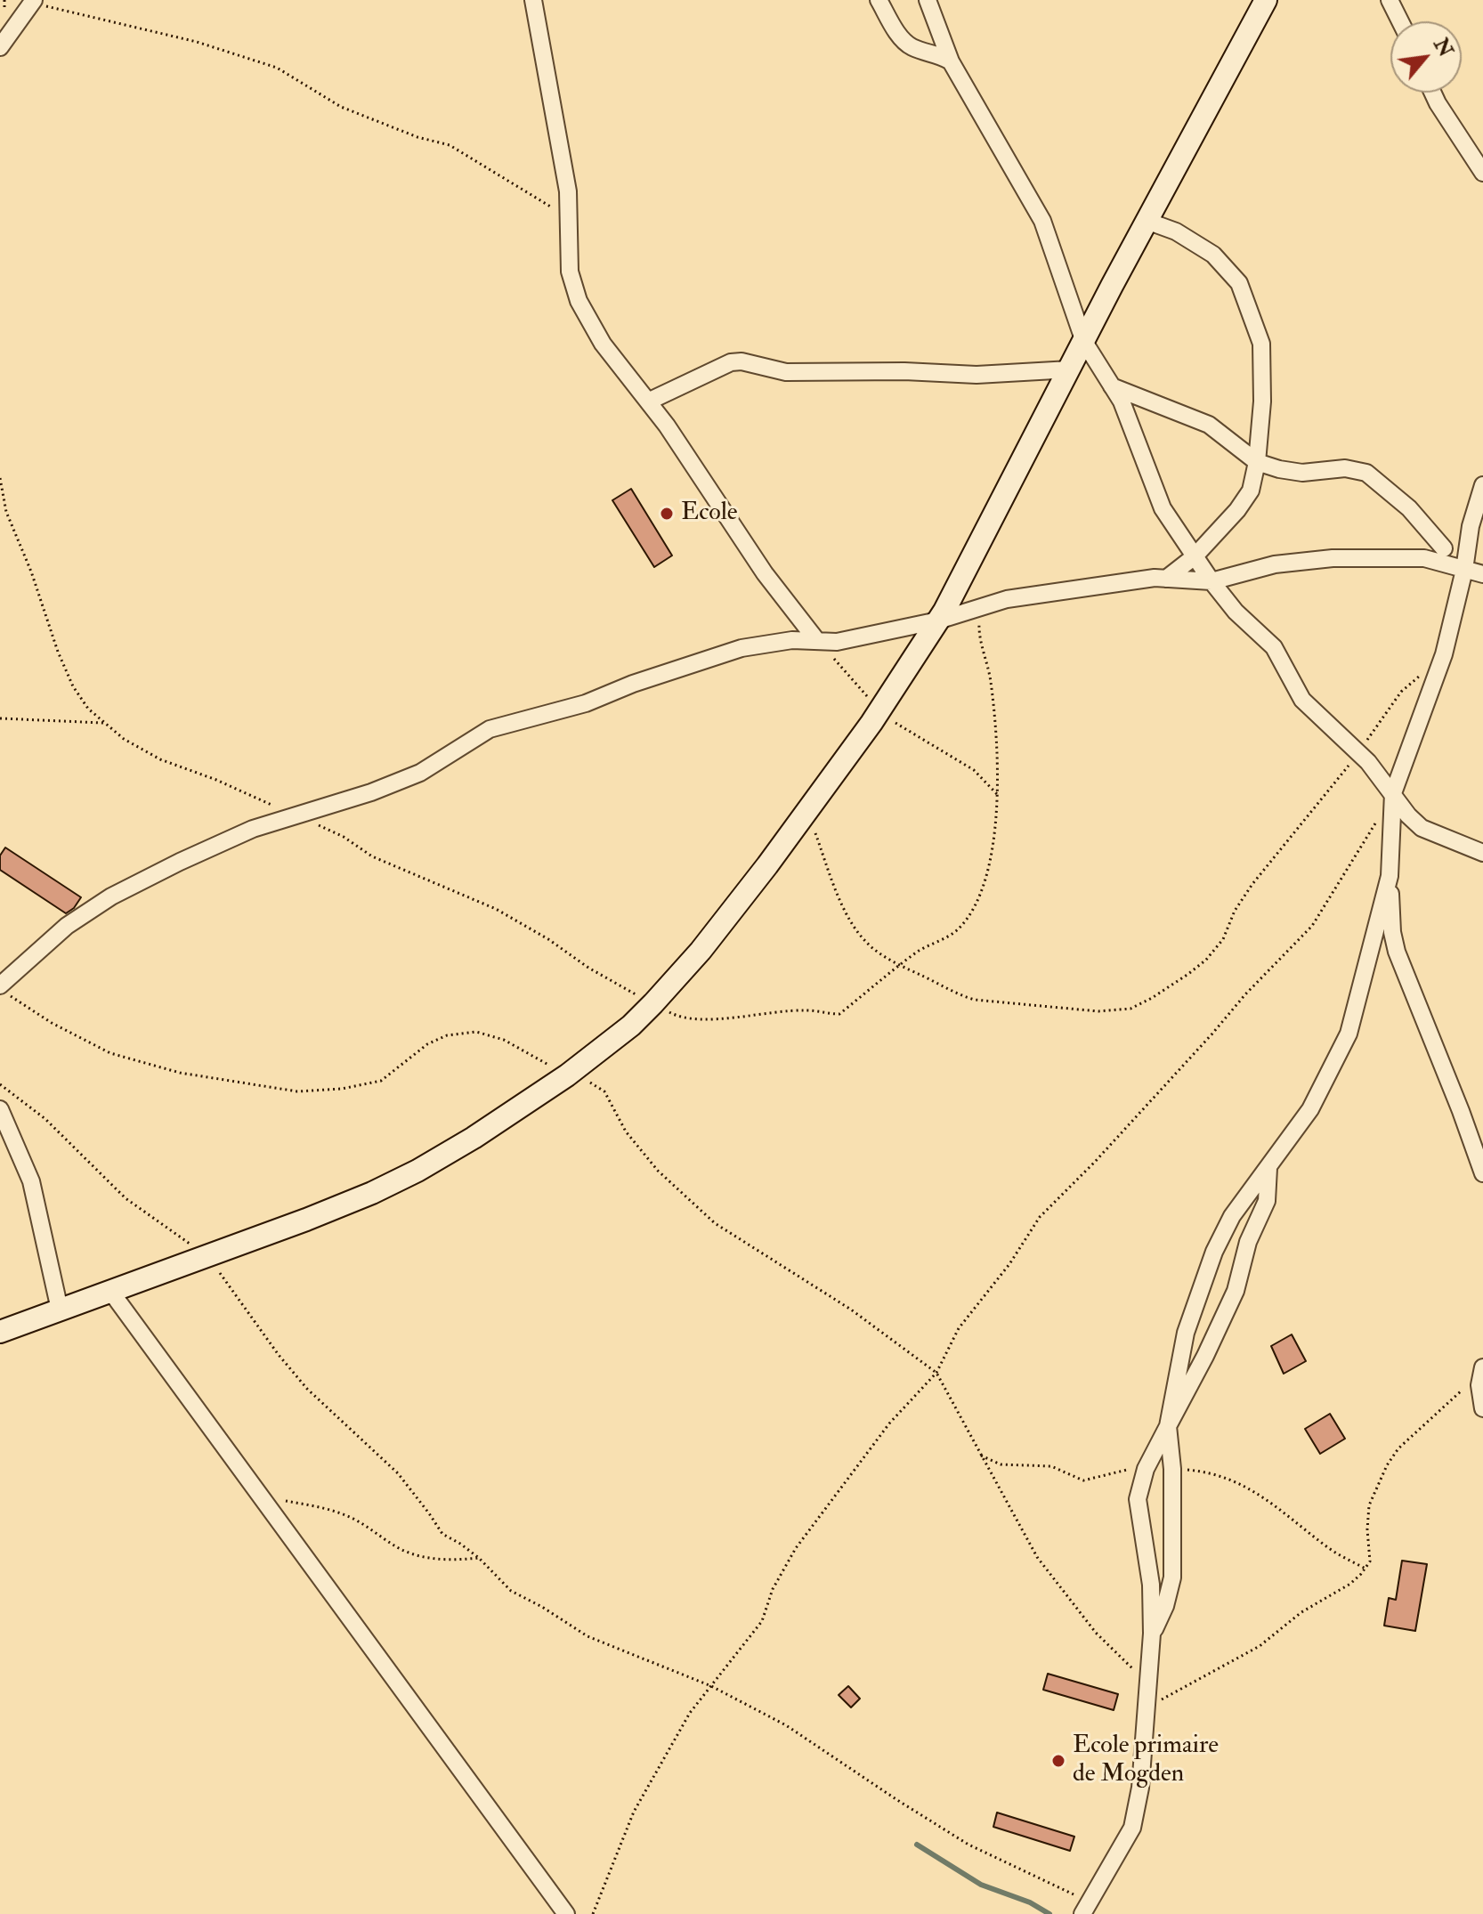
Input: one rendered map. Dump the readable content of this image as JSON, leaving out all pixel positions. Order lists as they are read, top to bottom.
{
  "places": ["Ecole", "Ecole primaire de Mogden"],
  "north": "top right"
}
